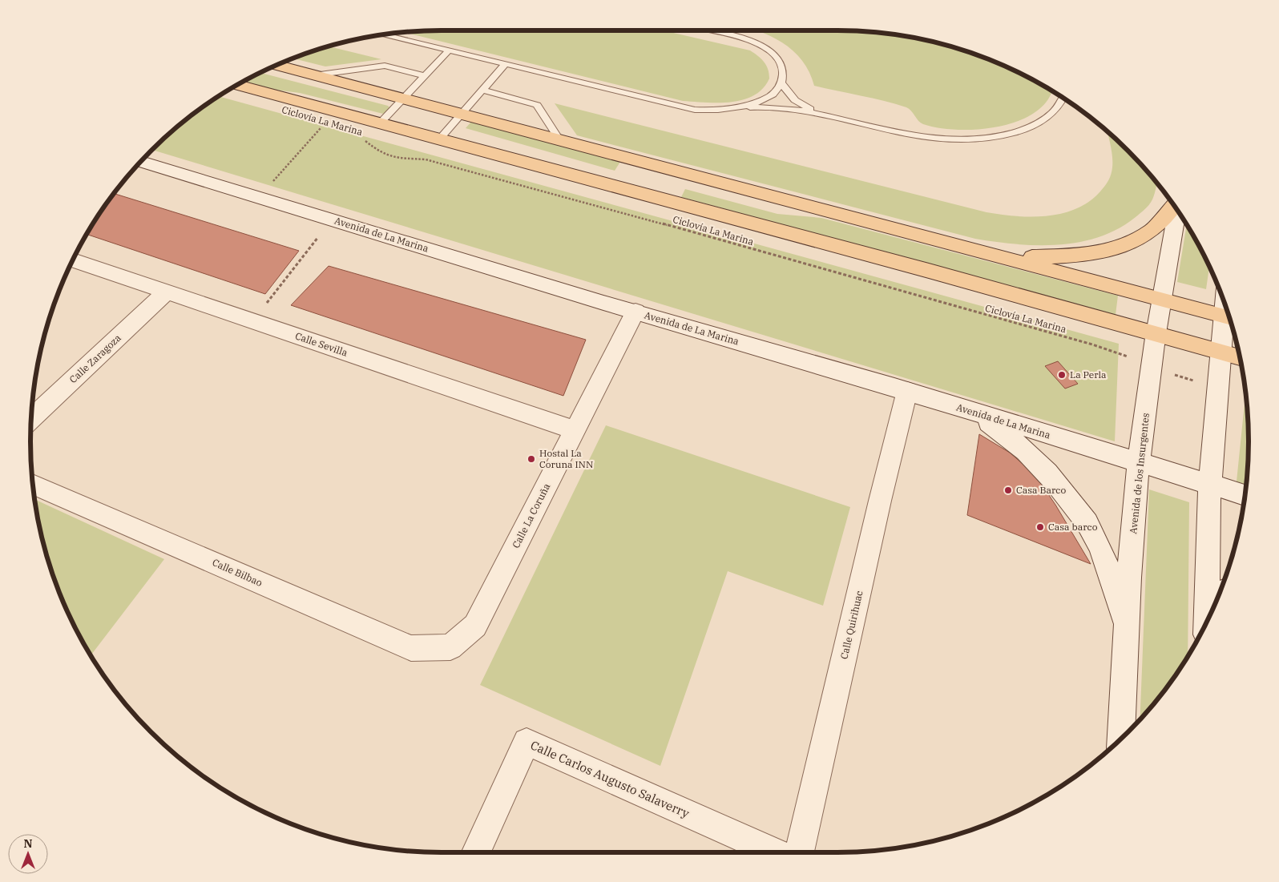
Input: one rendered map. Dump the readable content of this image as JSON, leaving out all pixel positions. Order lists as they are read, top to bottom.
{
  "streets": {
    "main road": [
      "Avenida de La Marina",
      "Calle Sevilla",
      "Calle Zaragoza",
      "Avenida de los Insurgentes",
      "Calle La Coruña",
      "Calle Bilbao",
      "Calle Quirihuac",
      "Calle Carlos Augusto Salaverry"
    ],
    "path": ["Ciclovía La Marina"]
  },
  "crossings": [
    ["Ciclovía La Marina", "Avenida de La Marina"],
    ["Ciclovía La Marina", "Avenida de los Insurgentes"],
    ["Avenida de La Marina", "Avenida de los Insurgentes"],
    ["Avenida de La Marina", "Calle La Coruña"],
    ["Avenida de La Marina", "Calle Quirihuac"],
    ["Calle Sevilla", "Calle Zaragoza"],
    ["Calle Sevilla", "Calle La Coruña"],
    ["Calle La Coruña", "Calle Bilbao"]
  ],
  "places": [
    "La Perla",
    "Hostal La Coruna INN",
    "Casa Barco",
    "Casa barco"
  ],
  "north": "top"
}
